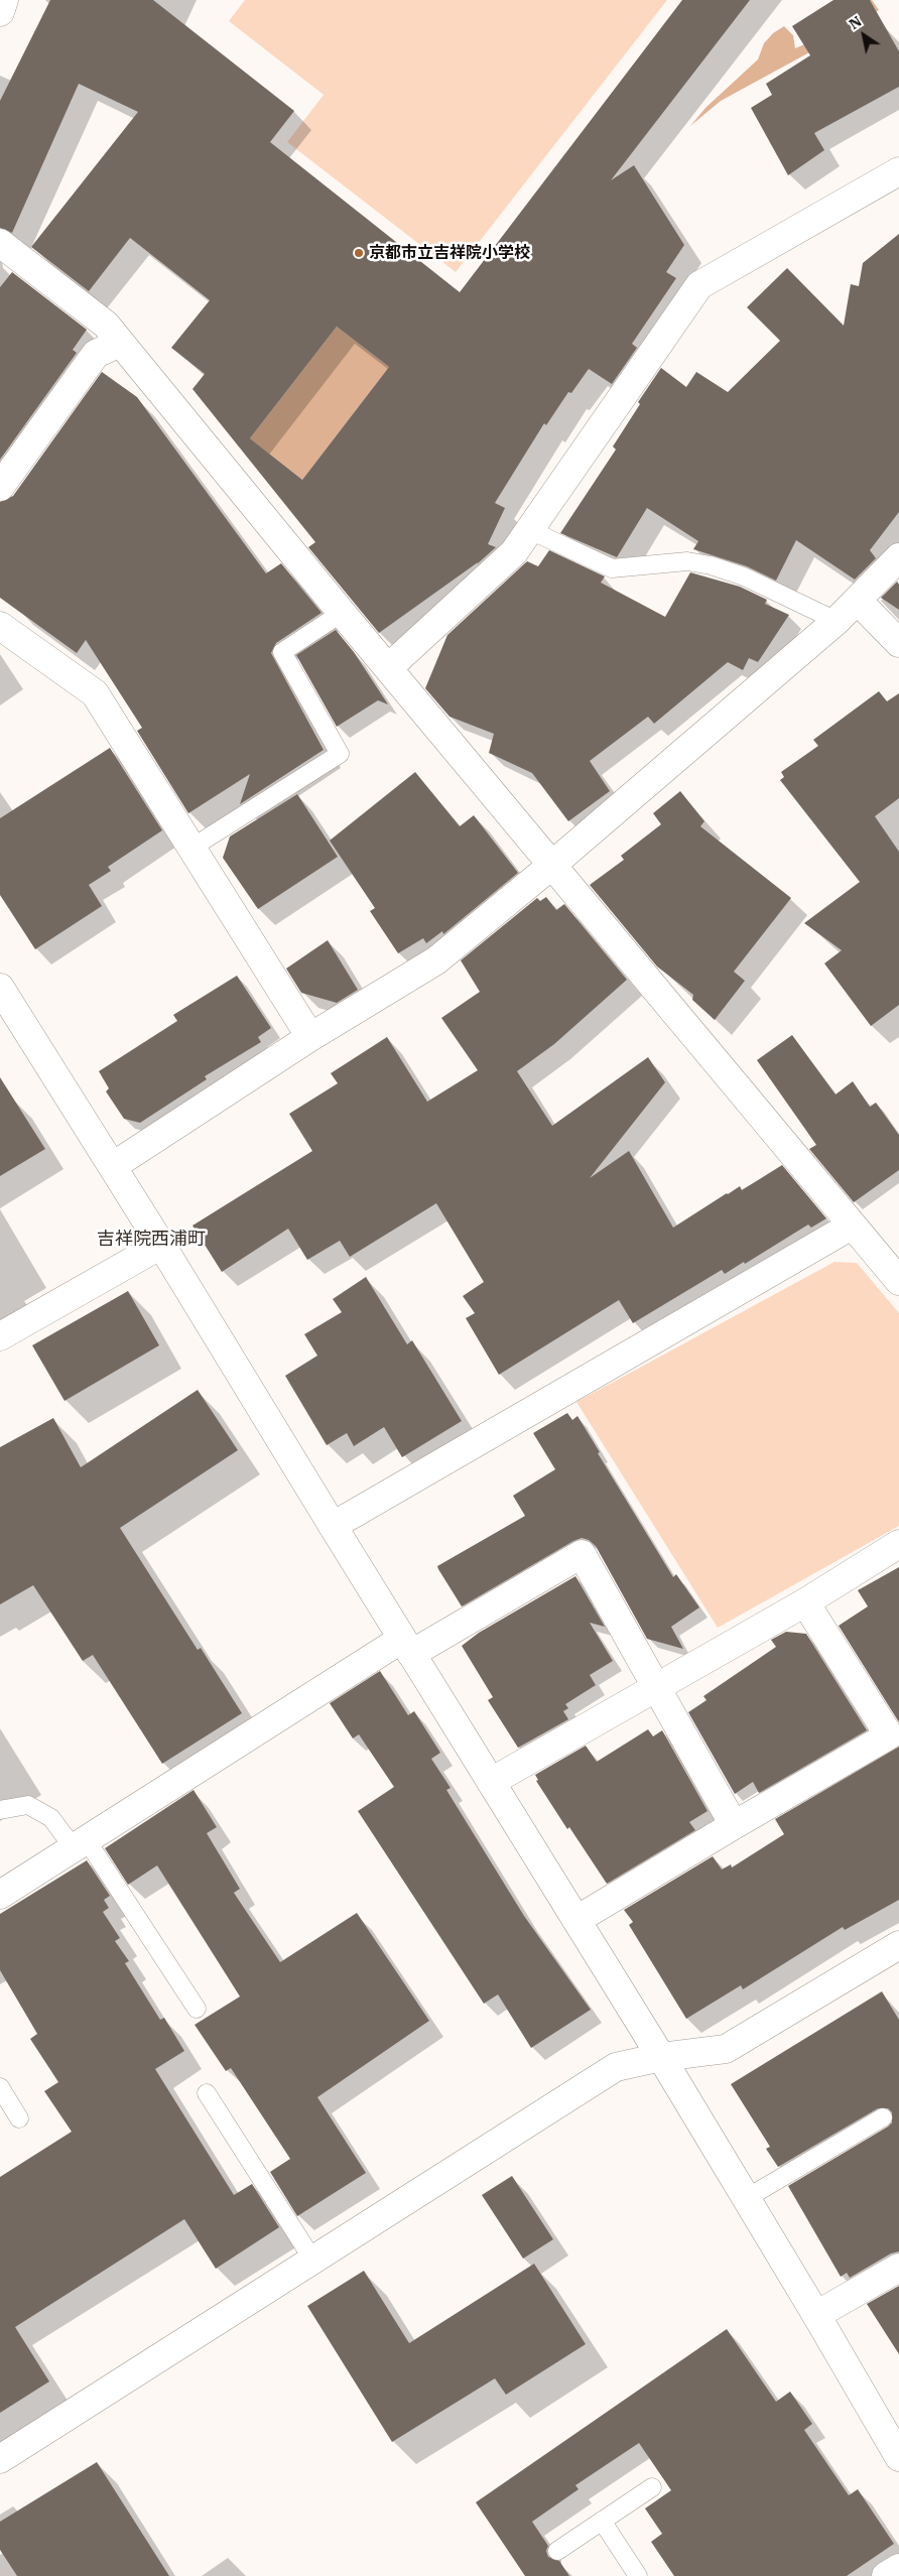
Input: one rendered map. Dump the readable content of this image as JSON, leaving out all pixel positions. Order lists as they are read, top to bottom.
{
  "districts": ["吉祥院西浦町"],
  "places": ["京都市立吉祥院小学校"],
  "north": "top left"
}
